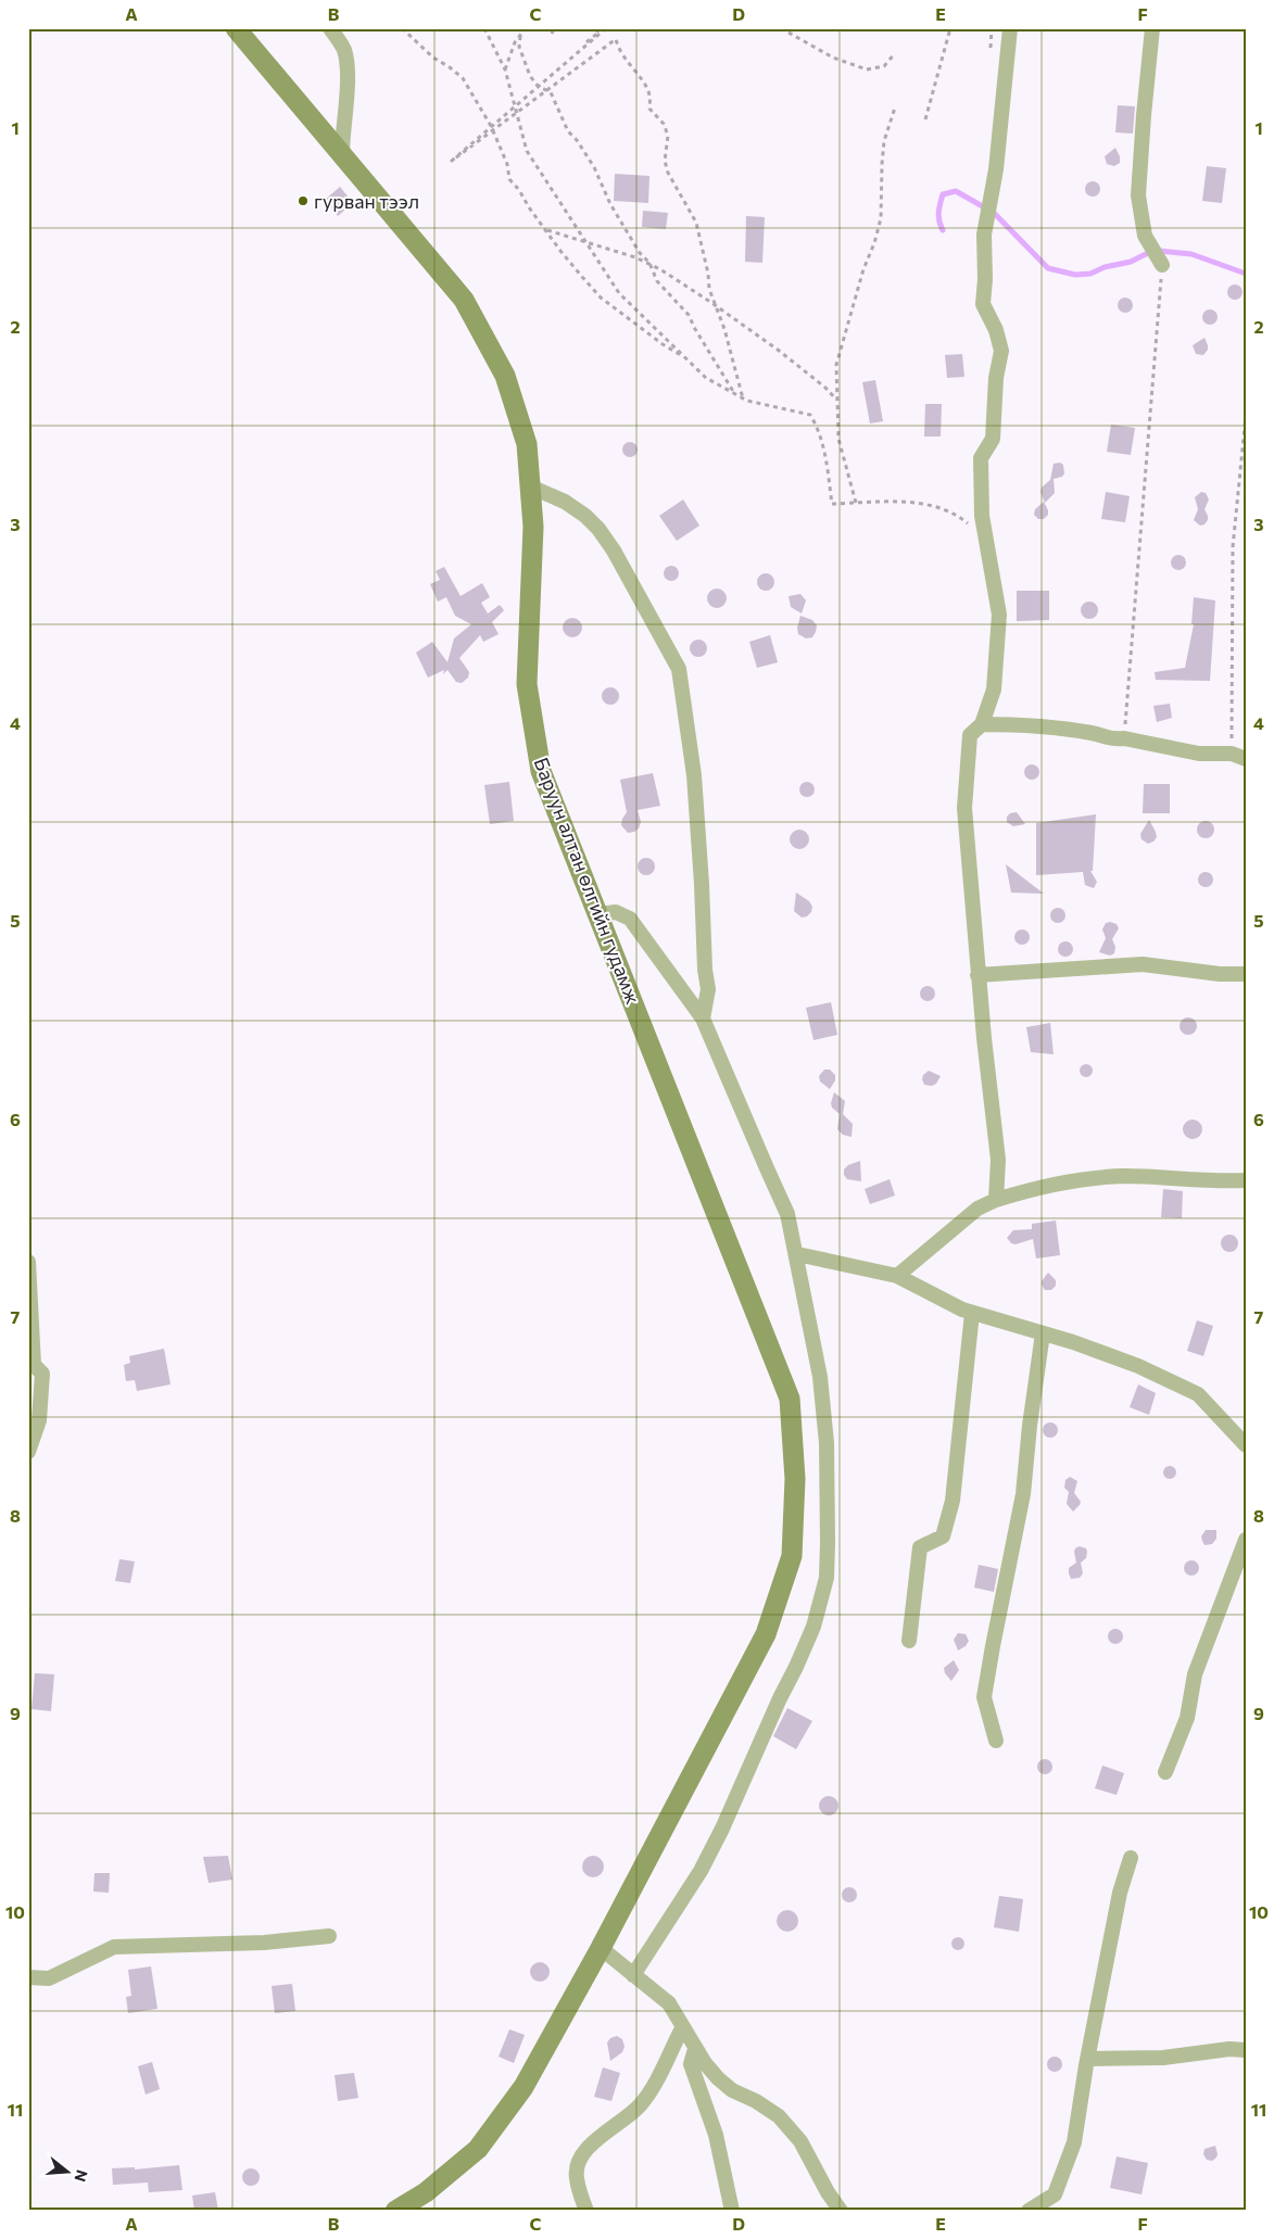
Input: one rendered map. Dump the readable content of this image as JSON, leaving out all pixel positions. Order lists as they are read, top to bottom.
{
  "streets": {
    "main road": ["Баруун алтан өлгийн гудамж"]
  },
  "places": ["гурван тээл"],
  "north": "right",
  "grid": {
    "columns": [
      "A",
      "B",
      "C",
      "D",
      "E",
      "F"
    ],
    "rows": [
      "1",
      "2",
      "3",
      "4",
      "5",
      "6",
      "7",
      "8",
      "9",
      "10",
      "11"
    ]
  }
}
